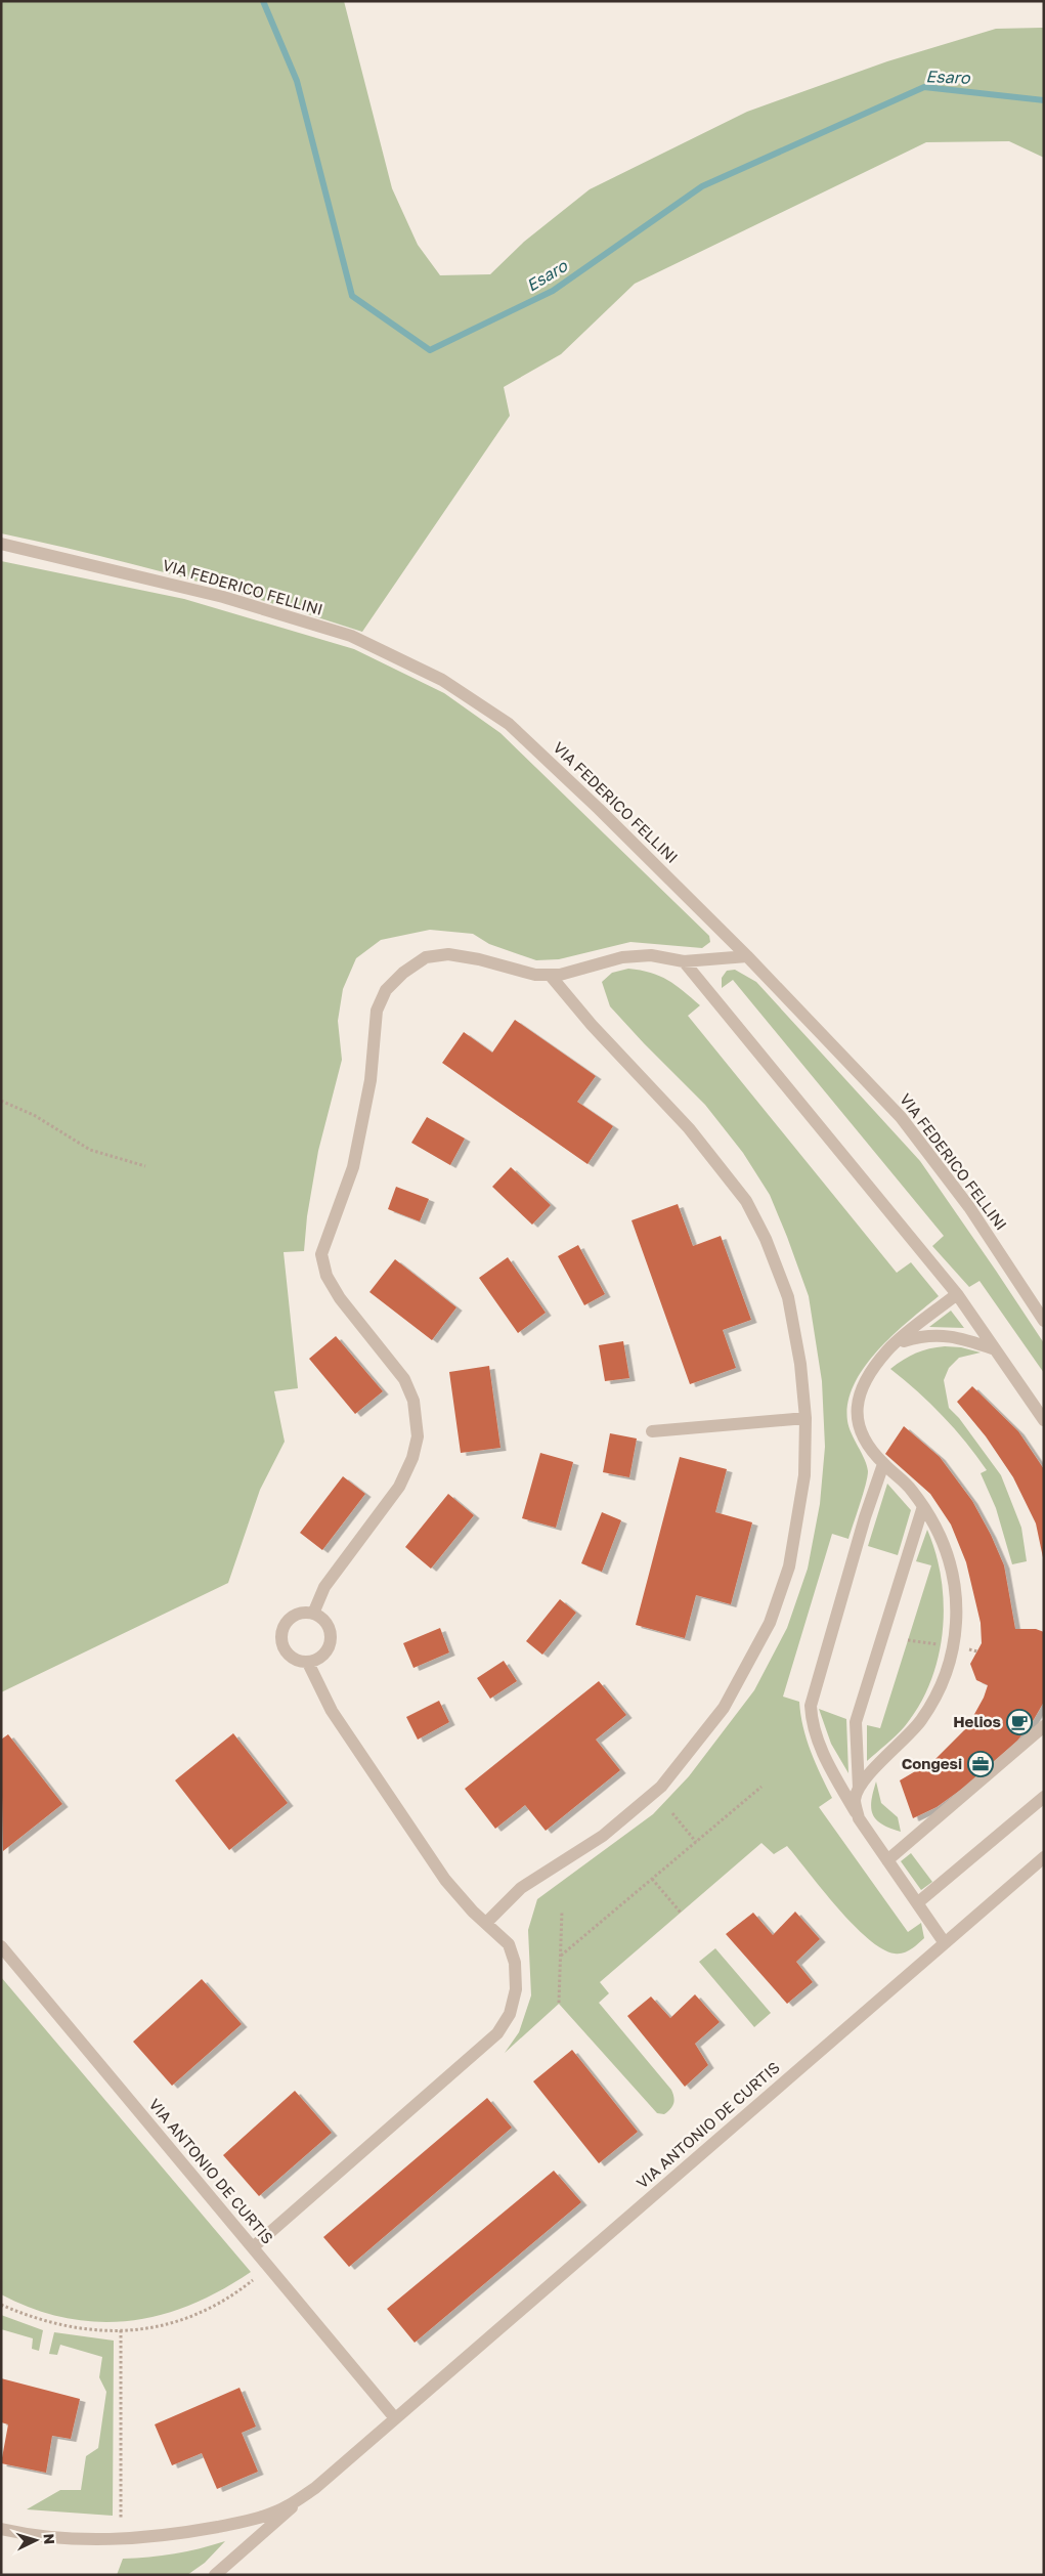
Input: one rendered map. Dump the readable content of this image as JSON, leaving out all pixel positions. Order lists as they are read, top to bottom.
{
  "streets": {
    "street": ["VIA FEDERICO FELLINI", "VIA ANTONIO DE CURTIS"]
  },
  "water": ["Esaro"],
  "places": {
    "cafe": ["Helios"],
    "office": ["Congesi"]
  },
  "north": "right"
}
